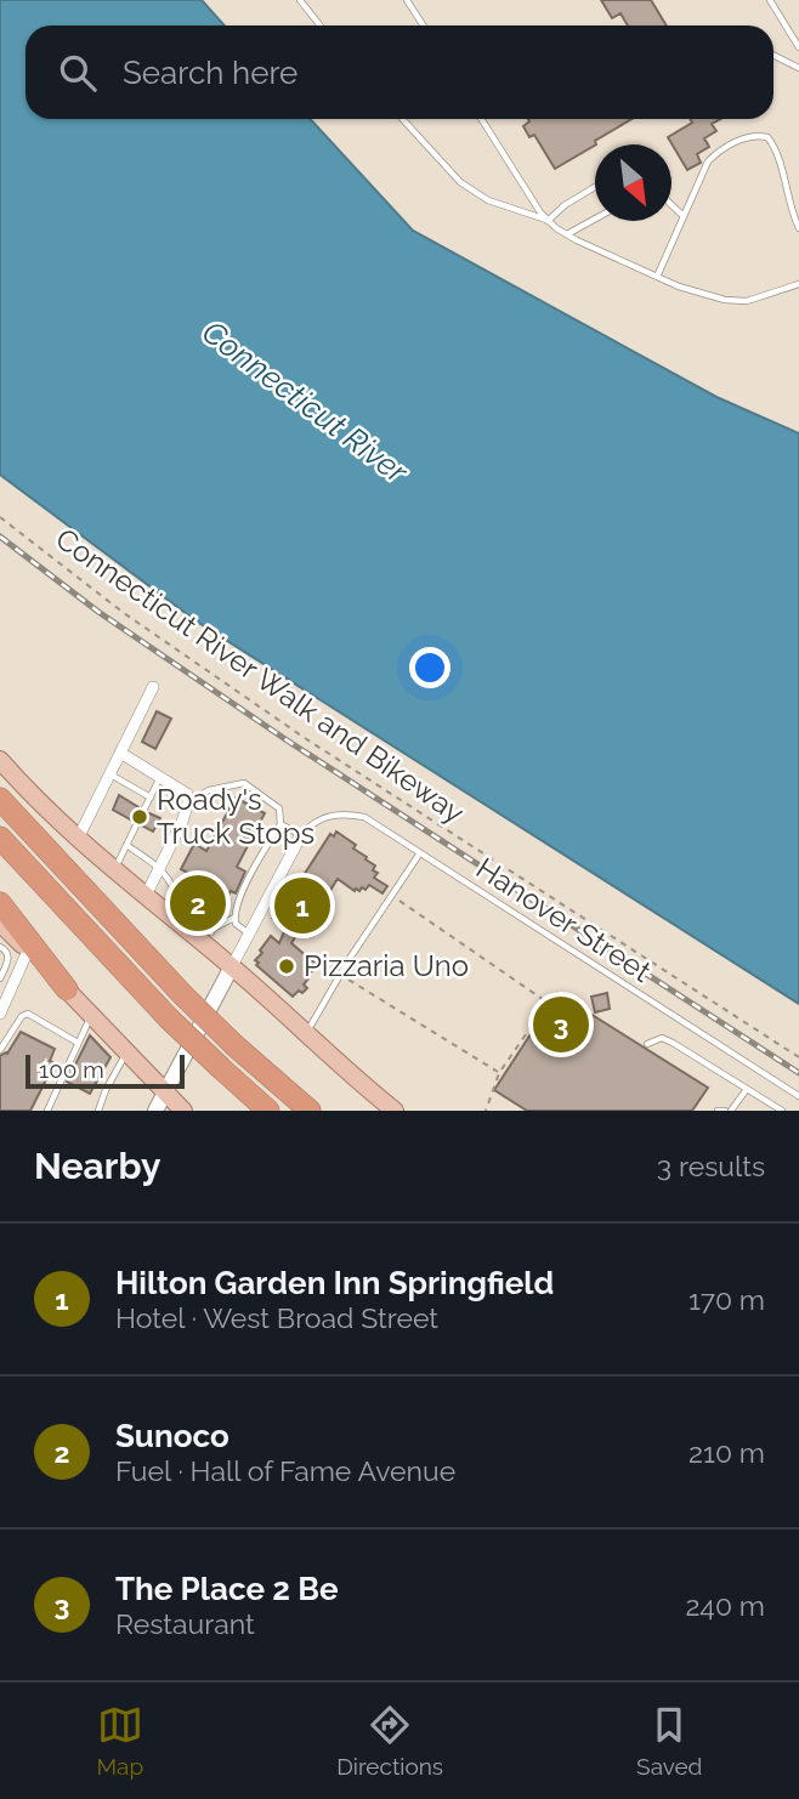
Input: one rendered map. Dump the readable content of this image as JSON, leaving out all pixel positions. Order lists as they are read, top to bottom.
{
  "streets": {
    "lane": ["Hanover Street"],
    "path": ["Connecticut River Walk and Bikeway"]
  },
  "water": ["Connecticut River"],
  "places": ["Roady's Truck Stops", "Pizzaria Uno"],
  "scale_bar": "100 m",
  "north": "bottom right",
  "page": {
    "search": "Search here",
    "pins": ["2", "1", "3"],
    "scale": "100 m",
    "heading": ["Nearby", "3 results"],
    "list": [
      {
        "mark": "1",
        "name": "Hilton Garden Inn Springfield",
        "note": "Hotel · West Broad Street",
        "value": "170 m"
      },
      {
        "mark": "2",
        "name": "Sunoco",
        "note": "Fuel · Hall of Fame Avenue",
        "value": "210 m"
      },
      {
        "mark": "3",
        "name": "The Place 2 Be",
        "note": "Restaurant",
        "value": "240 m"
      }
    ],
    "nav": ["Map", "Directions", "Saved"]
  }
}
